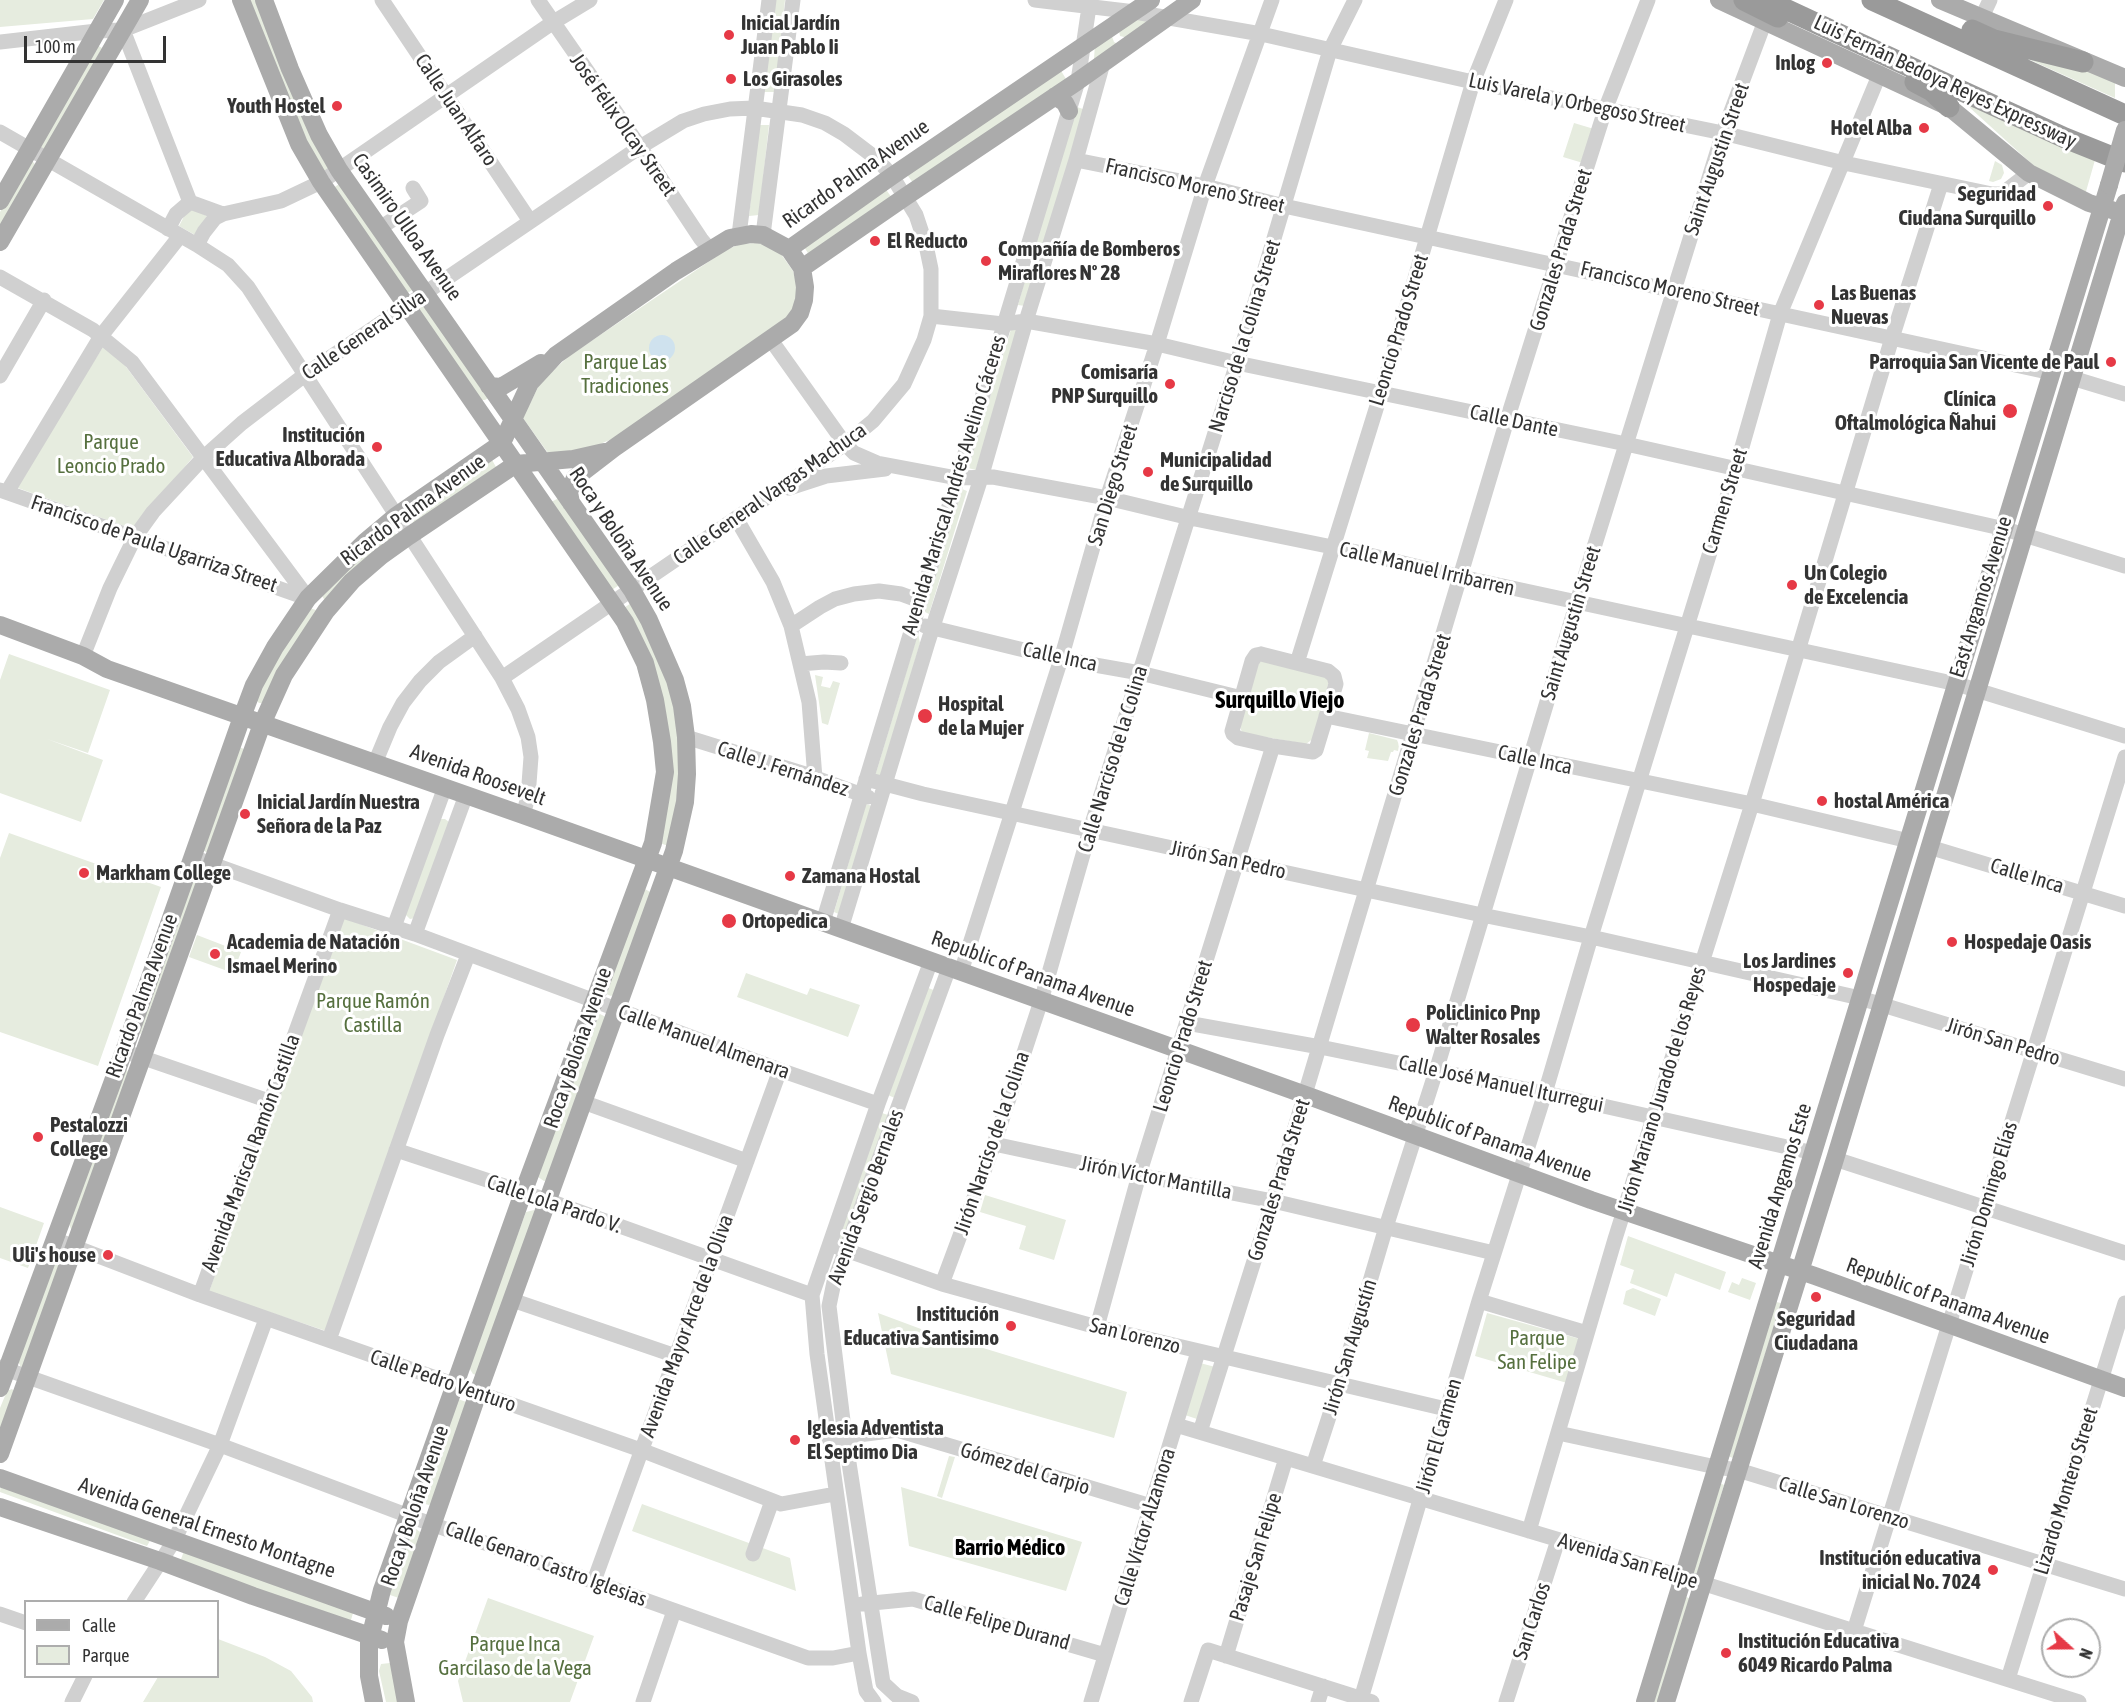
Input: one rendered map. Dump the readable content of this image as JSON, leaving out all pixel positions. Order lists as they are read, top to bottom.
{
  "streets": {
    "highway": ["Luis Fernán Bedoya Reyes Expressway"],
    "main road": [
      "Ricardo Palma Avenue",
      "Casimiro Ulloa Avenue",
      "Roca y Boloña Avenue",
      "East Angamos Avenue",
      "Avenida Roosevelt",
      "Republic of Panama Avenue",
      "Avenida Angamos Este",
      "Avenida General Ernesto Montagne"
    ],
    "street": [
      "Luis Varela y Orbegoso Street",
      "Calle Juan Alfaro",
      "José Félix Olcay Street",
      "Saint Augustin Street",
      "Francisco Moreno Street",
      "Gonzales Prada Street",
      "Leoncio Prado Street",
      "Calle General Silva",
      "Narciso de la Colina Street",
      "Calle Dante",
      "Avenida Mariscal Andrés Avelino Cáceres",
      "San Diego Street",
      "Calle General Vargas Machuca",
      "Carmen Street",
      "Francisco de Paula Ugarriza Street",
      "Calle Manuel Irribarren",
      "Calle Inca",
      "Calle Narciso de la Colina",
      "Calle J. Fernández",
      "Jirón San Pedro",
      "Calle Manuel Almenara",
      "Calle José Manuel Iturregui",
      "Jirón Mariano Jurado de los Reyes",
      "Jirón Narciso de la Colina",
      "Avenida Mariscal Ramón Castilla",
      "Jirón Víctor Mantilla",
      "Jirón Domingo Elías",
      "Avenida Sergio Bernales",
      "Calle Lola Pardo V.",
      "Avenida Mayor Arce de la Oliva",
      "San Lorenzo",
      "Jirón San Augustín",
      "Calle Pedro Venturo",
      "Jirón El Carmen",
      "Gómez del Carpio",
      "Lizardo Montero Street",
      "Calle San Lorenzo",
      "Calle Víctor Alzamora",
      "Pasaje San Felipe",
      "Avenida San Felipe",
      "Calle Genaro Castro Iglesias",
      "San Carlos",
      "Calle Felipe Durand"
    ]
  },
  "crossings": [
    ["Luis Fernán Bedoya Reyes Expressway", "Saint Augustin Street"],
    ["Luis Varela y Orbegoso Street", "Saint Augustin Street"],
    ["Luis Varela y Orbegoso Street", "Ricardo Palma Avenue"],
    ["Luis Varela y Orbegoso Street", "Gonzales Prada Street"],
    ["Luis Varela y Orbegoso Street", "Leoncio Prado Street"],
    ["Luis Varela y Orbegoso Street", "Narciso de la Colina Street"],
    ["Luis Varela y Orbegoso Street", "Avenida Mariscal Andrés Avelino Cáceres"],
    ["Luis Varela y Orbegoso Street", "San Diego Street"],
    ["Luis Varela y Orbegoso Street", "Carmen Street"],
    ["Luis Varela y Orbegoso Street", "Jirón Mariano Jurado de los Reyes"],
    ["Calle Juan Alfaro", "Calle General Silva"],
    ["José Félix Olcay Street", "Ricardo Palma Avenue"],
    ["José Félix Olcay Street", "Calle General Silva"],
    ["Saint Augustin Street", "Francisco Moreno Street"],
    ["Saint Augustin Street", "Calle Dante"],
    ["Saint Augustin Street", "Calle Manuel Irribarren"],
    ["Saint Augustin Street", "Calle Inca"],
    ["Saint Augustin Street", "Jirón San Pedro"],
    ["Saint Augustin Street", "Republic of Panama Avenue"],
    ["Saint Augustin Street", "Calle José Manuel Iturregui"],
    ["Saint Augustin Street", "Jirón Víctor Mantilla"],
    ["Saint Augustin Street", "Jirón San Augustín"],
    ["Ricardo Palma Avenue", "Casimiro Ulloa Avenue"],
    ["Ricardo Palma Avenue", "Calle General Silva"],
    ["Ricardo Palma Avenue", "Avenida Mariscal Andrés Avelino Cáceres"],
    ["Ricardo Palma Avenue", "Calle General Vargas Machuca"],
    ["Ricardo Palma Avenue", "Roca y Boloña Avenue"],
    ["Ricardo Palma Avenue", "Francisco de Paula Ugarriza Street"],
    ["Ricardo Palma Avenue", "Avenida Roosevelt"],
    ["Ricardo Palma Avenue", "Calle Manuel Almenara"],
    ["Ricardo Palma Avenue", "Calle Pedro Venturo"],
    ["Ricardo Palma Avenue", "Calle Genaro Castro Iglesias"],
    ["Francisco Moreno Street", "Gonzales Prada Street"],
    ["Francisco Moreno Street", "Leoncio Prado Street"],
    ["Francisco Moreno Street", "Narciso de la Colina Street"],
    ["Francisco Moreno Street", "Avenida Mariscal Andrés Avelino Cáceres"],
    ["Francisco Moreno Street", "San Diego Street"],
    ["Francisco Moreno Street", "Carmen Street"],
    ["Francisco Moreno Street", "East Angamos Avenue"],
    ["Francisco Moreno Street", "Jirón Mariano Jurado de los Reyes"],
    ["Casimiro Ulloa Avenue", "Calle General Silva"],
    ["Casimiro Ulloa Avenue", "Roca y Boloña Avenue"],
    ["Gonzales Prada Street", "Calle Dante"],
    ["Gonzales Prada Street", "Calle Manuel Irribarren"],
    ["Gonzales Prada Street", "Calle Inca"],
    ["Gonzales Prada Street", "Jirón San Pedro"],
    ["Gonzales Prada Street", "Republic of Panama Avenue"],
    ["Gonzales Prada Street", "Calle José Manuel Iturregui"],
    ["Gonzales Prada Street", "Jirón Víctor Mantilla"],
    ["Gonzales Prada Street", "San Lorenzo"],
    ["Gonzales Prada Street", "Avenida San Felipe"],
    ["Leoncio Prado Street", "Calle Dante"],
    ["Leoncio Prado Street", "Calle Manuel Irribarren"],
    ["Leoncio Prado Street", "Jirón San Pedro"],
    ["Leoncio Prado Street", "Republic of Panama Avenue"],
    ["Leoncio Prado Street", "Calle José Manuel Iturregui"],
    ["Leoncio Prado Street", "Jirón Víctor Mantilla"],
    ["Leoncio Prado Street", "San Lorenzo"],
    ["Calle General Silva", "Calle General Vargas Machuca"],
    ["Calle General Silva", "Francisco de Paula Ugarriza Street"],
    ["Narciso de la Colina Street", "Calle Dante"],
    ["Narciso de la Colina Street", "Calle Manuel Irribarren"],
    ["Narciso de la Colina Street", "Calle Narciso de la Colina"],
    ["Calle Dante", "Avenida Mariscal Andrés Avelino Cáceres"],
    ["Calle Dante", "San Diego Street"],
    ["Calle Dante", "Calle General Vargas Machuca"],
    ["Calle Dante", "Carmen Street"],
    ["Calle Dante", "East Angamos Avenue"],
    ["Calle Dante", "Jirón Mariano Jurado de los Reyes"],
    ["Avenida Mariscal Andrés Avelino Cáceres", "Calle Manuel Irribarren"],
    ["Avenida Mariscal Andrés Avelino Cáceres", "Calle Inca"],
    ["Avenida Mariscal Andrés Avelino Cáceres", "Calle J. Fernández"],
    ["Avenida Mariscal Andrés Avelino Cáceres", "Avenida Roosevelt"],
    ["Avenida Mariscal Andrés Avelino Cáceres", "Jirón San Pedro"],
    ["Avenida Mariscal Andrés Avelino Cáceres", "Republic of Panama Avenue"],
    ["San Diego Street", "Calle Manuel Irribarren"],
    ["San Diego Street", "Calle Inca"],
    ["San Diego Street", "Jirón San Pedro"],
    ["San Diego Street", "Republic of Panama Avenue"],
    ["San Diego Street", "Avenida Sergio Bernales"],
    ["Calle General Vargas Machuca", "Roca y Boloña Avenue"],
    ["Calle General Vargas Machuca", "Calle Manuel Irribarren"],
    ["Carmen Street", "Calle Manuel Irribarren"],
    ["Carmen Street", "Calle Inca"],
    ["Carmen Street", "Jirón San Pedro"],
    ["Carmen Street", "Calle José Manuel Iturregui"],
    ["Carmen Street", "Jirón El Carmen"],
    ["Roca y Boloña Avenue", "Calle J. Fernández"],
    ["Roca y Boloña Avenue", "Avenida Roosevelt"],
    ["Roca y Boloña Avenue", "Calle Manuel Almenara"],
    ["Roca y Boloña Avenue", "Calle Lola Pardo V."],
    ["Roca y Boloña Avenue", "Calle Pedro Venturo"],
    ["Roca y Boloña Avenue", "Avenida General Ernesto Montagne"],
    ["Roca y Boloña Avenue", "Calle Genaro Castro Iglesias"],
    ["Calle Manuel Irribarren", "East Angamos Avenue"],
    ["Calle Manuel Irribarren", "Calle Narciso de la Colina"],
    ["Calle Manuel Irribarren", "Jirón Mariano Jurado de los Reyes"],
    ["Calle Manuel Irribarren", "Avenida Angamos Este"],
    ["East Angamos Avenue", "Calle Inca"],
    ["East Angamos Avenue", "Jirón San Pedro"],
    ["East Angamos Avenue", "Avenida Angamos Este"],
    ["Calle Inca", "Calle Narciso de la Colina"],
    ["Calle Inca", "Jirón Mariano Jurado de los Reyes"],
    ["Calle Inca", "Avenida Angamos Este"],
    ["Calle Inca", "Jirón Domingo Elías"],
    ["Calle Narciso de la Colina", "Jirón San Pedro"],
    ["Calle Narciso de la Colina", "Republic of Panama Avenue"],
    ["Calle Narciso de la Colina", "Jirón Narciso de la Colina"],
    ["Avenida Roosevelt", "Republic of Panama Avenue"],
    ["Jirón San Pedro", "Jirón Mariano Jurado de los Reyes"],
    ["Jirón San Pedro", "Avenida Angamos Este"],
    ["Jirón San Pedro", "Jirón Domingo Elías"],
    ["Republic of Panama Avenue", "Jirón Mariano Jurado de los Reyes"],
    ["Republic of Panama Avenue", "Jirón Narciso de la Colina"],
    ["Republic of Panama Avenue", "Avenida Angamos Este"],
    ["Republic of Panama Avenue", "Jirón Domingo Elías"],
    ["Republic of Panama Avenue", "Avenida Sergio Bernales"],
    ["Republic of Panama Avenue", "Jirón El Carmen"],
    ["Republic of Panama Avenue", "Lizardo Montero Street"],
    ["Calle Manuel Almenara", "Avenida Mariscal Ramón Castilla"],
    ["Calle Manuel Almenara", "Avenida Sergio Bernales"],
    ["Calle Manuel Almenara", "Avenida Mayor Arce de la Oliva"],
    ["Calle José Manuel Iturregui", "Jirón Mariano Jurado de los Reyes"],
    ["Calle José Manuel Iturregui", "Avenida Angamos Este"],
    ["Calle José Manuel Iturregui", "Jirón El Carmen"],
    ["Jirón Mariano Jurado de los Reyes", "Calle San Lorenzo"],
    ["Jirón Mariano Jurado de los Reyes", "Avenida San Felipe"],
    ["Jirón Narciso de la Colina", "Jirón Víctor Mantilla"],
    ["Jirón Narciso de la Colina", "San Lorenzo"],
    ["Avenida Mariscal Ramón Castilla", "Calle Pedro Venturo"],
    ["Jirón Víctor Mantilla", "Jirón San Augustín"],
    ["Jirón Víctor Mantilla", "Jirón El Carmen"],
    ["Avenida Angamos Este", "Calle San Lorenzo"],
    ["Avenida Angamos Este", "Avenida San Felipe"],
    ["Jirón Domingo Elías", "Calle San Lorenzo"],
    ["Jirón Domingo Elías", "Avenida San Felipe"],
    ["Avenida Sergio Bernales", "Calle Lola Pardo V."],
    ["Avenida Sergio Bernales", "San Lorenzo"],
    ["Avenida Sergio Bernales", "Calle Pedro Venturo"],
    ["Avenida Sergio Bernales", "Gómez del Carpio"],
    ["Avenida Sergio Bernales", "Calle Genaro Castro Iglesias"],
    ["Avenida Sergio Bernales", "Calle Felipe Durand"],
    ["Calle Lola Pardo V.", "Avenida Mayor Arce de la Oliva"],
    ["Avenida Mayor Arce de la Oliva", "Calle Pedro Venturo"],
    ["Avenida Mayor Arce de la Oliva", "Calle Genaro Castro Iglesias"],
    ["San Lorenzo", "Jirón San Augustín"],
    ["San Lorenzo", "Jirón El Carmen"],
    ["San Lorenzo", "Calle Víctor Alzamora"],
    ["Jirón San Augustín", "Avenida San Felipe"],
    ["Jirón El Carmen", "Avenida San Felipe"],
    ["Gómez del Carpio", "Calle Víctor Alzamora"],
    ["Lizardo Montero Street", "Calle San Lorenzo"],
    ["Lizardo Montero Street", "Avenida San Felipe"],
    ["Calle Víctor Alzamora", "Avenida San Felipe"],
    ["Calle Víctor Alzamora", "Calle Felipe Durand"],
    ["Pasaje San Felipe", "Avenida San Felipe"],
    ["Avenida San Felipe", "San Carlos"]
  ],
  "districts": ["Surquillo Viejo", "Barrio Médico"],
  "parks": [
    "Parque Las Tradiciones",
    "Parque Leoncio Prado",
    "Parque Ramón Castilla",
    "Parque San Felipe",
    "Parque Inca Garcilaso de la Vega"
  ],
  "places": [
    "Inicial Jardín Juan Pablo Ii",
    "Inlog",
    "Los Girasoles",
    "Youth Hostel",
    "Hotel Alba",
    "Seguridad Ciudana Surquillo",
    "El Reducto",
    "Compañía de Bomberos Miraflores Nº 28",
    "Las Buenas Nuevas",
    "Parroquia San Vicente de Paul",
    "Comisaría PNP Surquillo",
    "Clínica Oftalmológica Ñahui",
    "Institución Educativa Alborada",
    "Municipalidad de Surquillo",
    "Un Colegio de Excelencia",
    "Hospital de la Mujer",
    "hostal América",
    "Inicial Jardín Nuestra Señora de la Paz",
    "Markham College",
    "Zamana Hostal",
    "Ortopedica",
    "Hospedaje Oasis",
    "Academia de Natación Ismael Merino",
    "Los Jardines Hospedaje",
    "Policlinico Pnp Walter Rosales",
    "Pestalozzi College",
    "Uli's house",
    "Seguridad Ciudadana",
    "Institución Educativa Santisimo",
    "Iglesia Adventista El Septimo Dia",
    "Institución educativa inicial No. 7024",
    "Institución Educativa 6049 Ricardo Palma"
  ],
  "legend": ["Calle", "Parque"],
  "scale_bar": "100 m",
  "north": "right"
}
